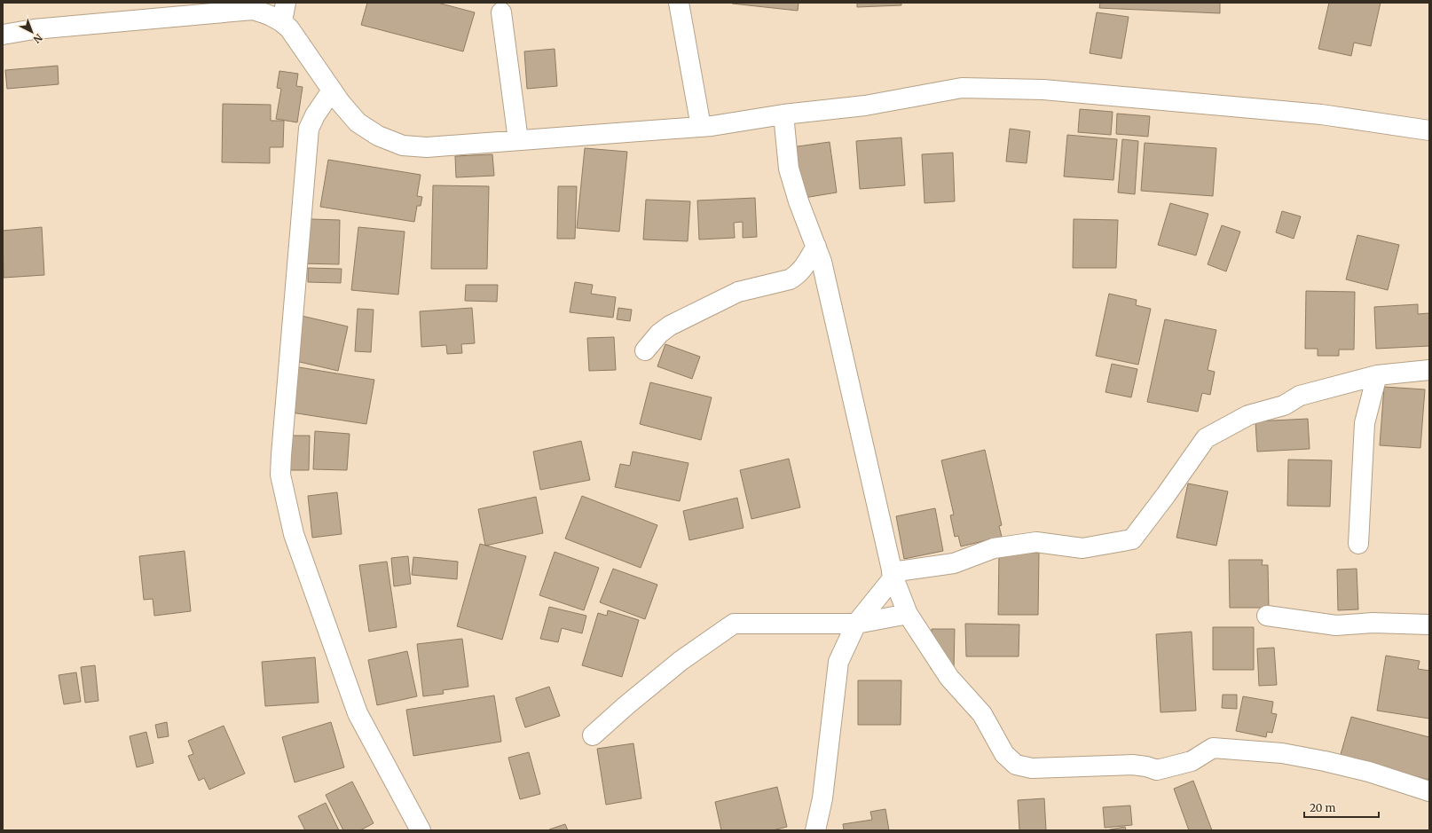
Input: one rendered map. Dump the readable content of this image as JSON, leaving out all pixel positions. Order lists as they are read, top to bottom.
{
  "scale_bar": "20 m",
  "north": "bottom right"
}
